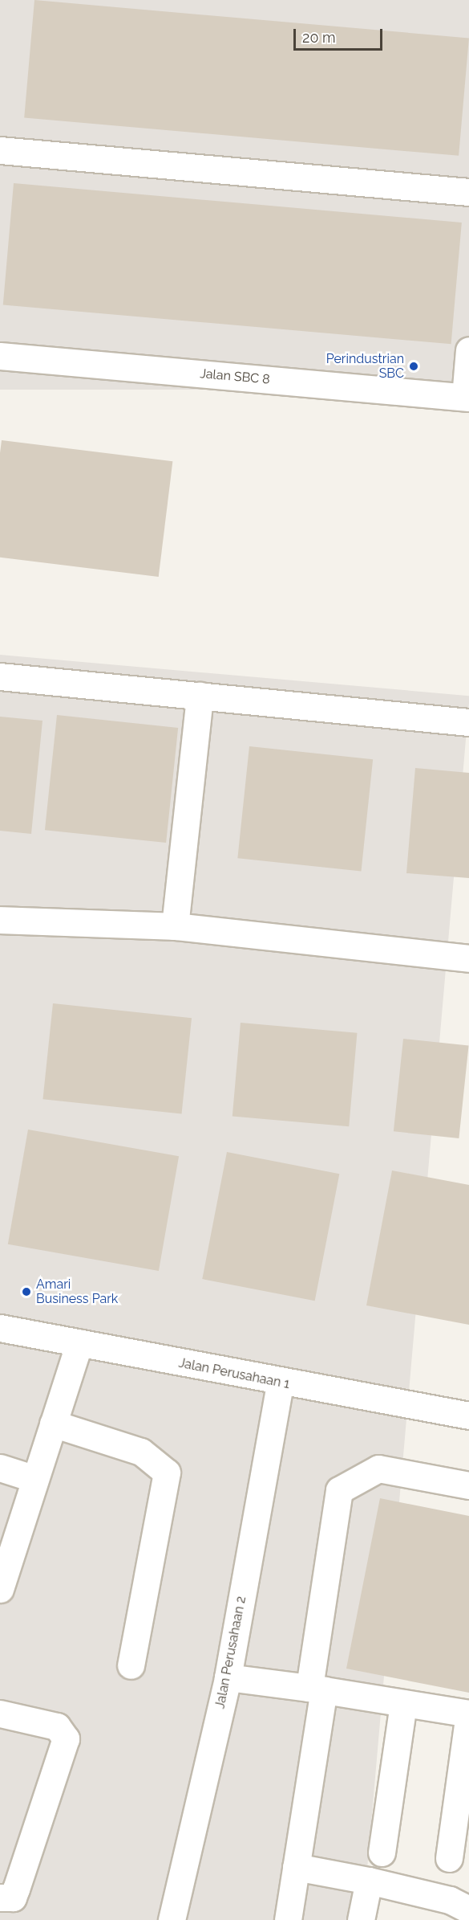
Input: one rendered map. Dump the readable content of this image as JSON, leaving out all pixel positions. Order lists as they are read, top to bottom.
{
  "streets": {
    "street": ["Jalan SBC 8", "Jalan Perusahaan 1", "Jalan Perusahaan 2"]
  },
  "crossings": [
    ["Jalan Perusahaan 1", "Jalan Perusahaan 2"]
  ],
  "places": ["Perindustrian SBC", "Amari Business Park"],
  "scale_bar": "20 m"
}
